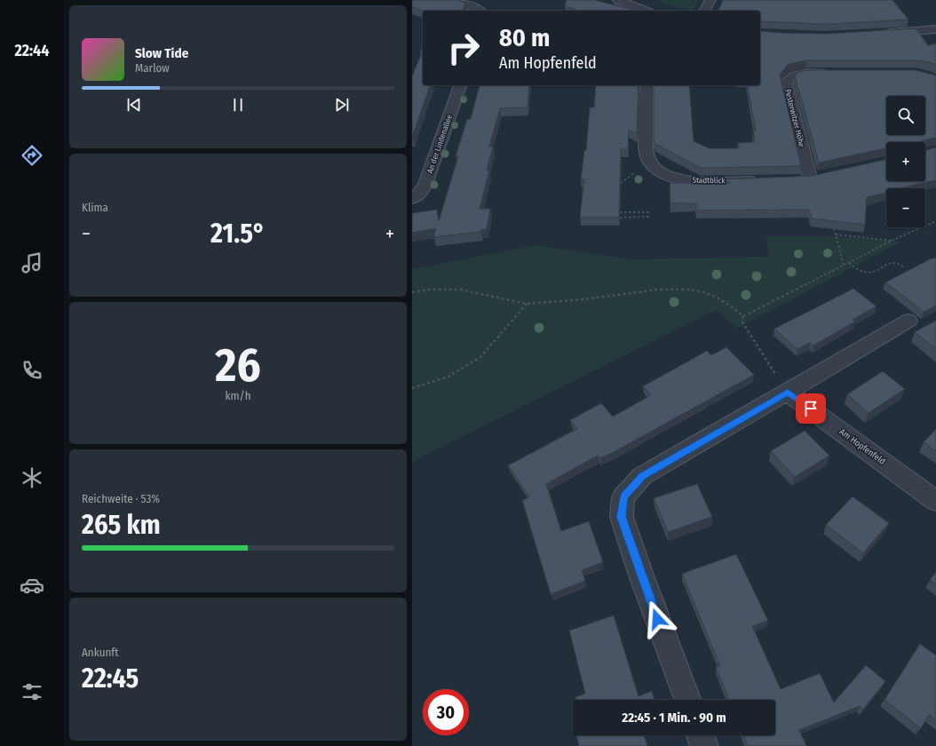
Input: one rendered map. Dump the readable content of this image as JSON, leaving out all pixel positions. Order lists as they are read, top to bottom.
{
  "streets": {
    "street": [
      "Pesterwitzer Höhe",
      "An der Lindenallee",
      "Stadtblick",
      "Am Hopfenfeld"
    ]
  },
  "page": {
    "tabs": "22:44",
    "turn": ["80 m", "Am Hopfenfeld"],
    "song": ["Slow Tide", "Marlow"],
    "map_buttons": ["+", "−"],
    "tile": [
      "Klima",
      ["26", "km/h"],
      ["Reichweite · 53%", "265 km"],
      ["Ankunft", "22:45"]
    ],
    "heat": ["−", "21.5°", "+"],
    "limit": "30",
    "trip": "22:45 · 1 Min. · 90 m"
  }
}
